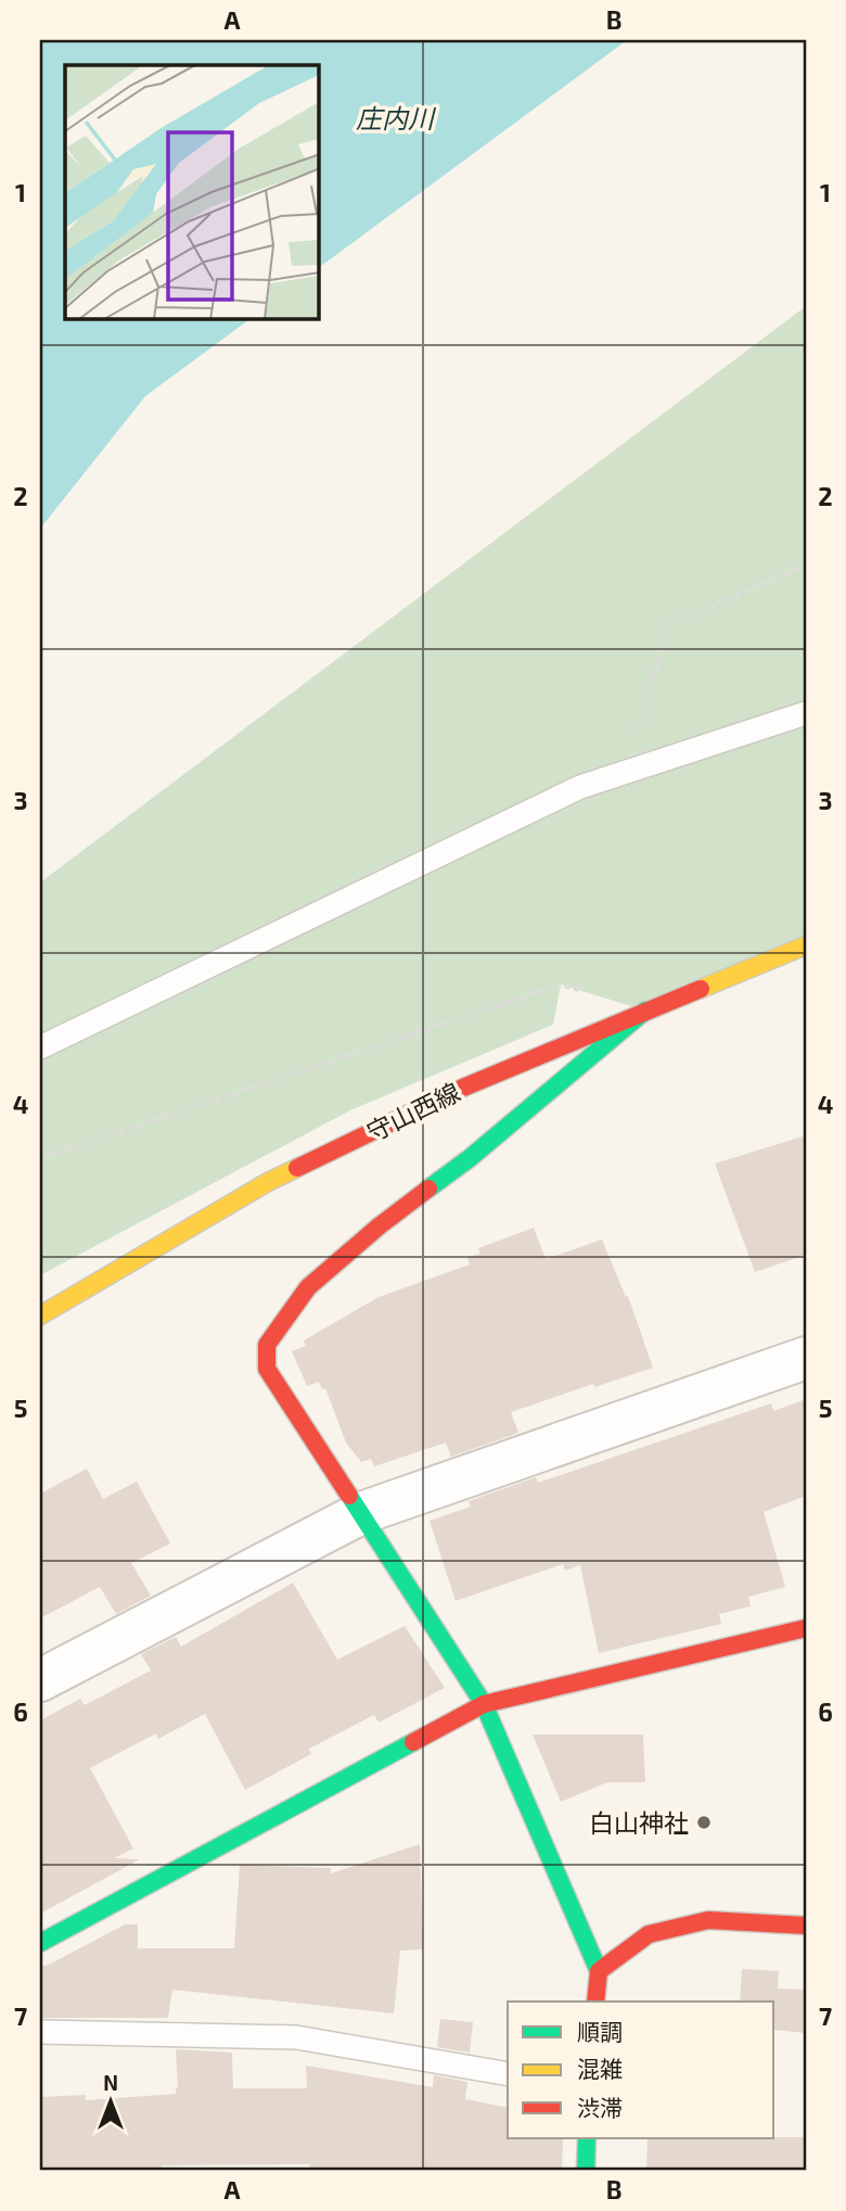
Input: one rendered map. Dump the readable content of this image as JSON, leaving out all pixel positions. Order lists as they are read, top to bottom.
{
  "streets": {
    "street": ["守山西線"]
  },
  "water": ["庄内川"],
  "places": ["白山神社"],
  "legend": ["順調", "混雑", "渋滞"],
  "north": "top",
  "grid": {
    "columns": ["A", "B"],
    "rows": [
      "1",
      "2",
      "3",
      "4",
      "5",
      "6",
      "7"
    ]
  }
}
